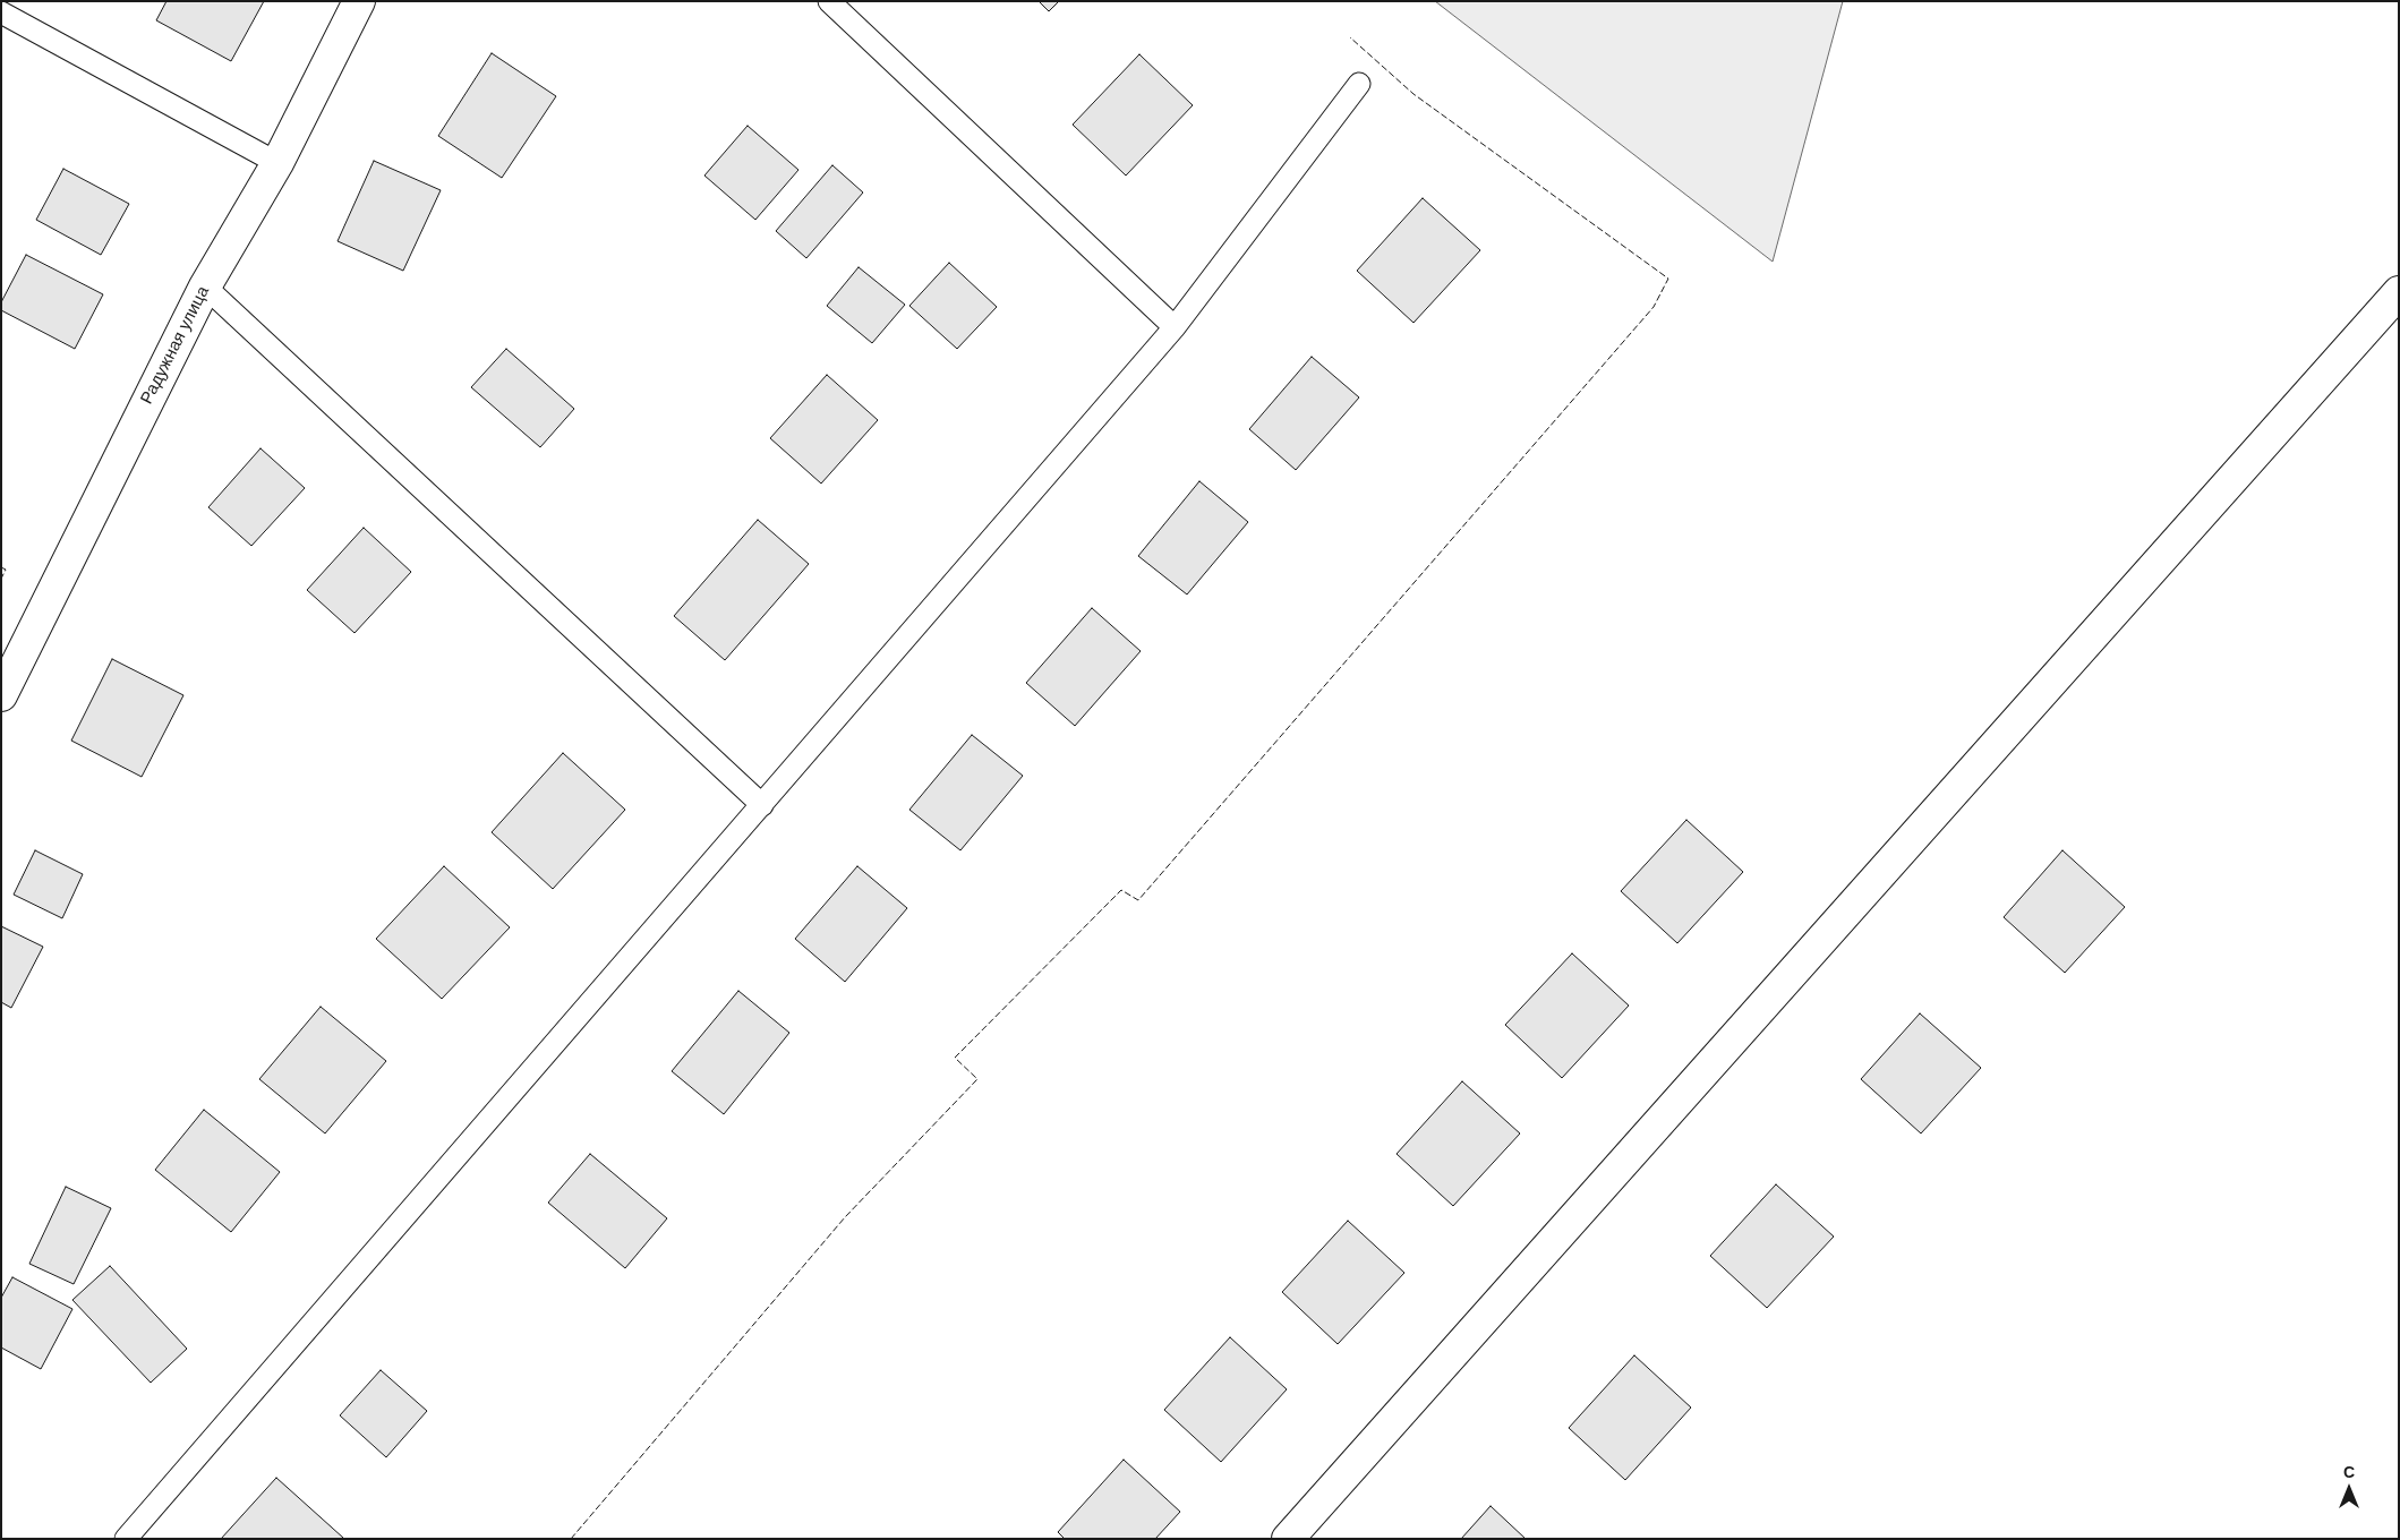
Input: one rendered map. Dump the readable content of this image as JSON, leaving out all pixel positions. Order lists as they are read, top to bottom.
{
  "streets": {
    "street": ["Радужная улица"]
  },
  "north": "top"
}
